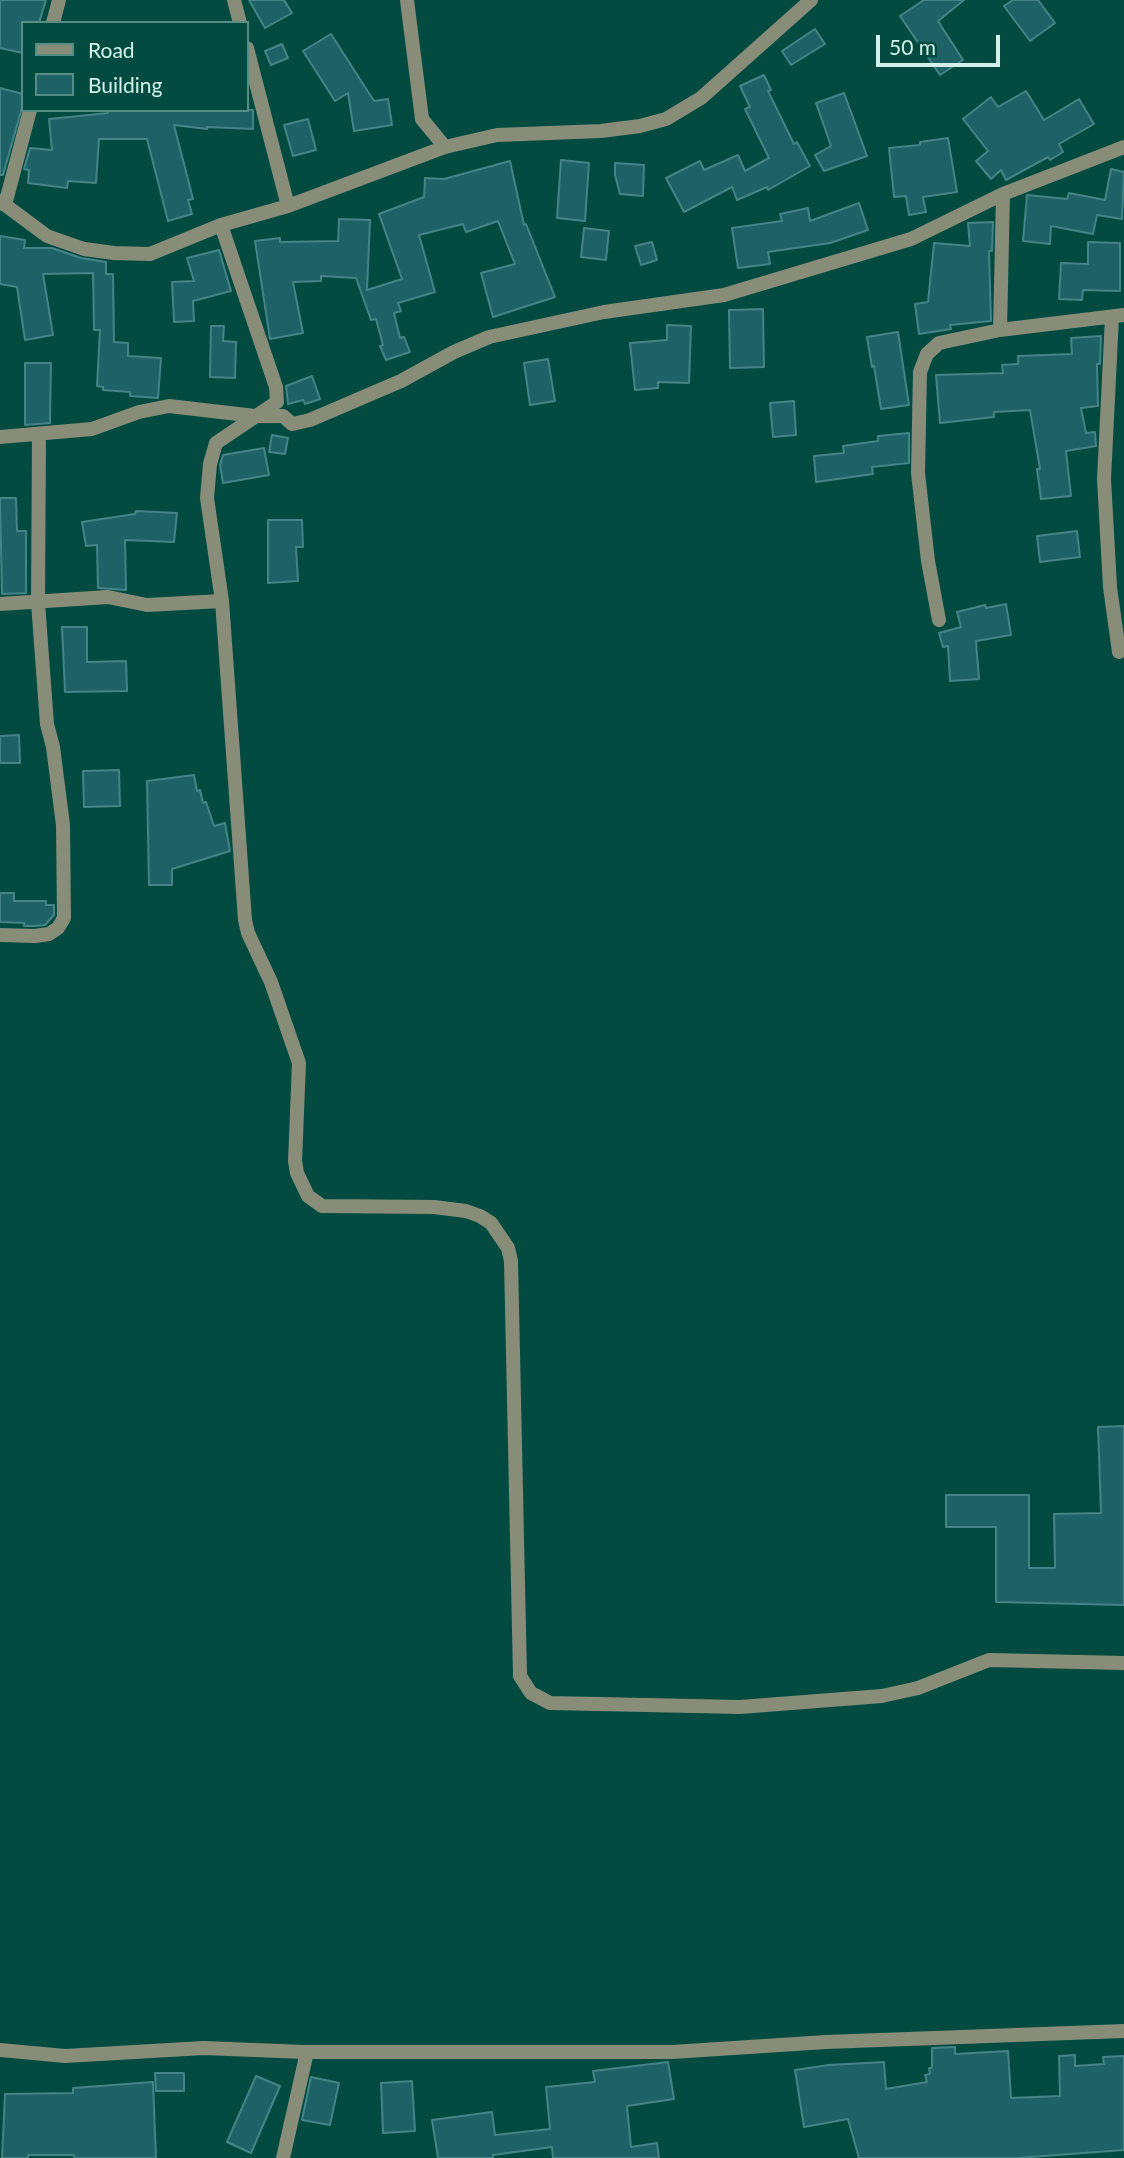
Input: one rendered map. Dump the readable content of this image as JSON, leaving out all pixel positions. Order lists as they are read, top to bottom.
{
  "legend": ["Road", "Building"],
  "scale_bar": "50 m"
}
